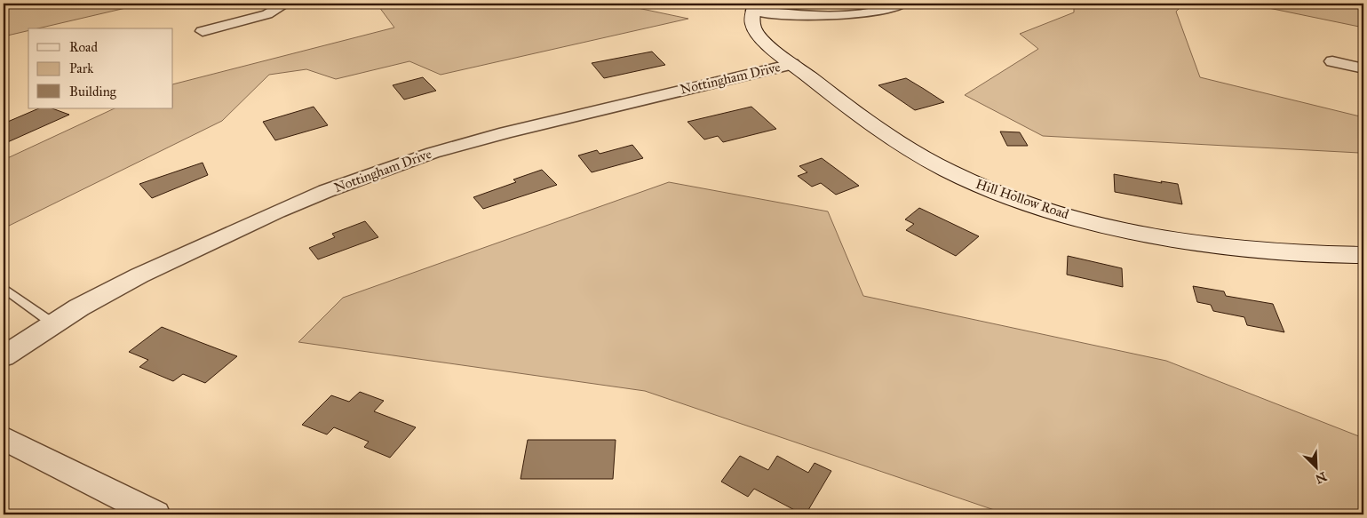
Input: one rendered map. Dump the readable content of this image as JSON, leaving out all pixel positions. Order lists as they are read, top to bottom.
{
  "streets": {
    "street": ["Nottingham Drive", "Hill Hollow Road"]
  },
  "crossings": [
    ["Nottingham Drive", "Hill Hollow Road"]
  ],
  "legend": ["Road", "Park", "Building"],
  "north": "bottom right"
}
